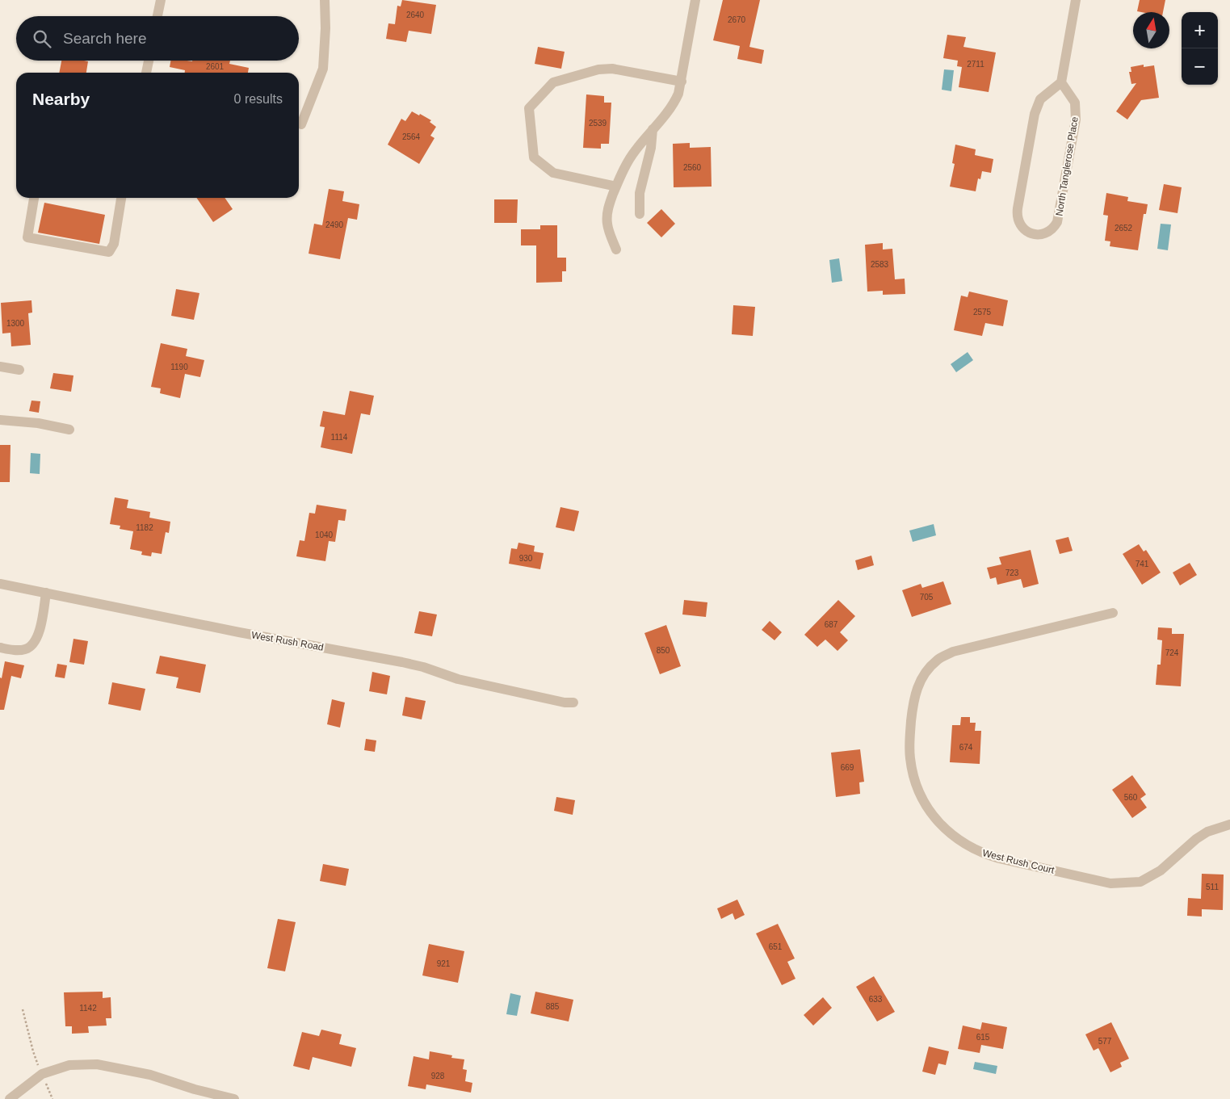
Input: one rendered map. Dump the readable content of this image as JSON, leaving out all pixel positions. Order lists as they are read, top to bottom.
{
  "streets": {
    "street": ["North Tanglerose Place", "West Rush Road", "West Rush Court"]
  },
  "house_numbers": [
    "2640",
    "2670",
    "2711",
    "2601",
    "2539",
    "2564",
    "2560",
    "2490",
    "2652",
    "2583",
    "2575",
    "1300",
    "1190",
    "1114",
    "1182",
    "1040",
    "930",
    "741",
    "723",
    "705",
    "687",
    "850",
    "724",
    "674",
    "669",
    "560",
    "511",
    "651",
    "921",
    "633",
    "885",
    "1142",
    "615",
    "577",
    "928"
  ],
  "north": "top",
  "page": {
    "map_buttons": ["+", "−"],
    "search": "Search here",
    "heading": ["Nearby", "0 results"]
  }
}
